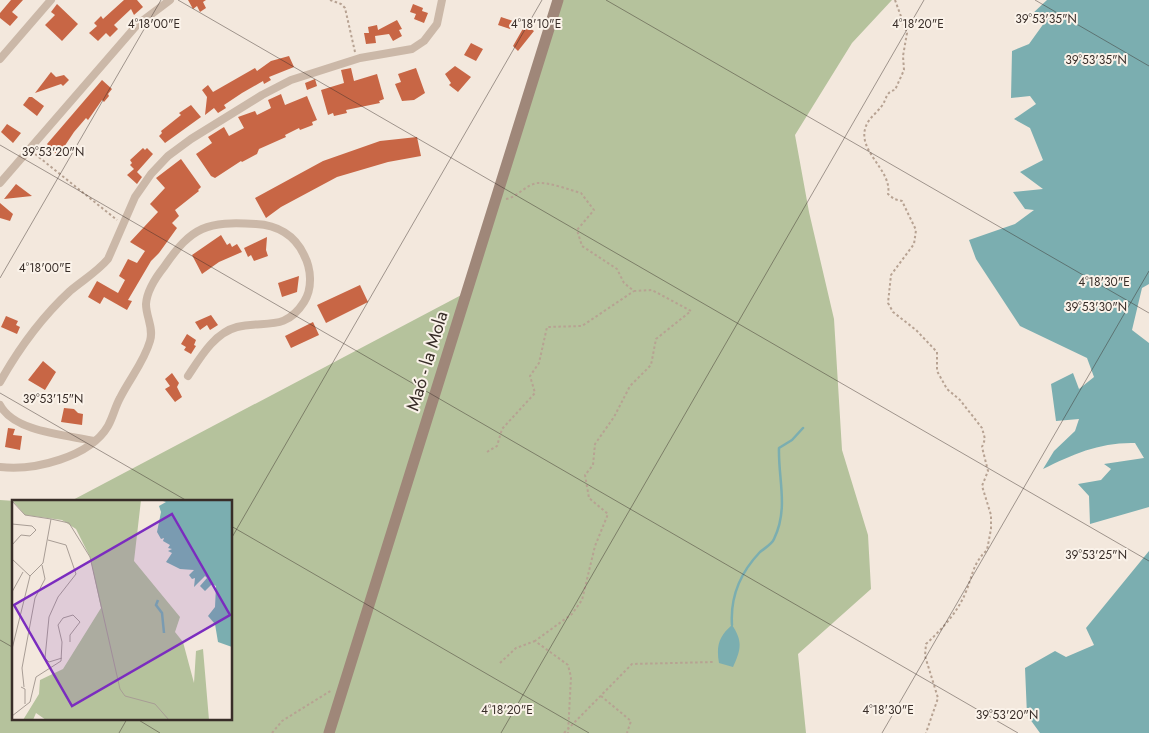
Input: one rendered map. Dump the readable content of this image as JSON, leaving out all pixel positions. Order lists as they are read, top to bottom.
{
  "streets": {
    "street": ["Maó - la Mola"]
  },
  "coordinates": [
    "39°53'35\"N",
    "4°18'00\"E",
    "4°18'10\"E",
    "4°18'20\"E",
    "39°53'20\"N",
    "4°18'30\"E",
    "39°53'30\"N",
    "39°53'15\"N",
    "39°53'25\"N"
  ]
}
